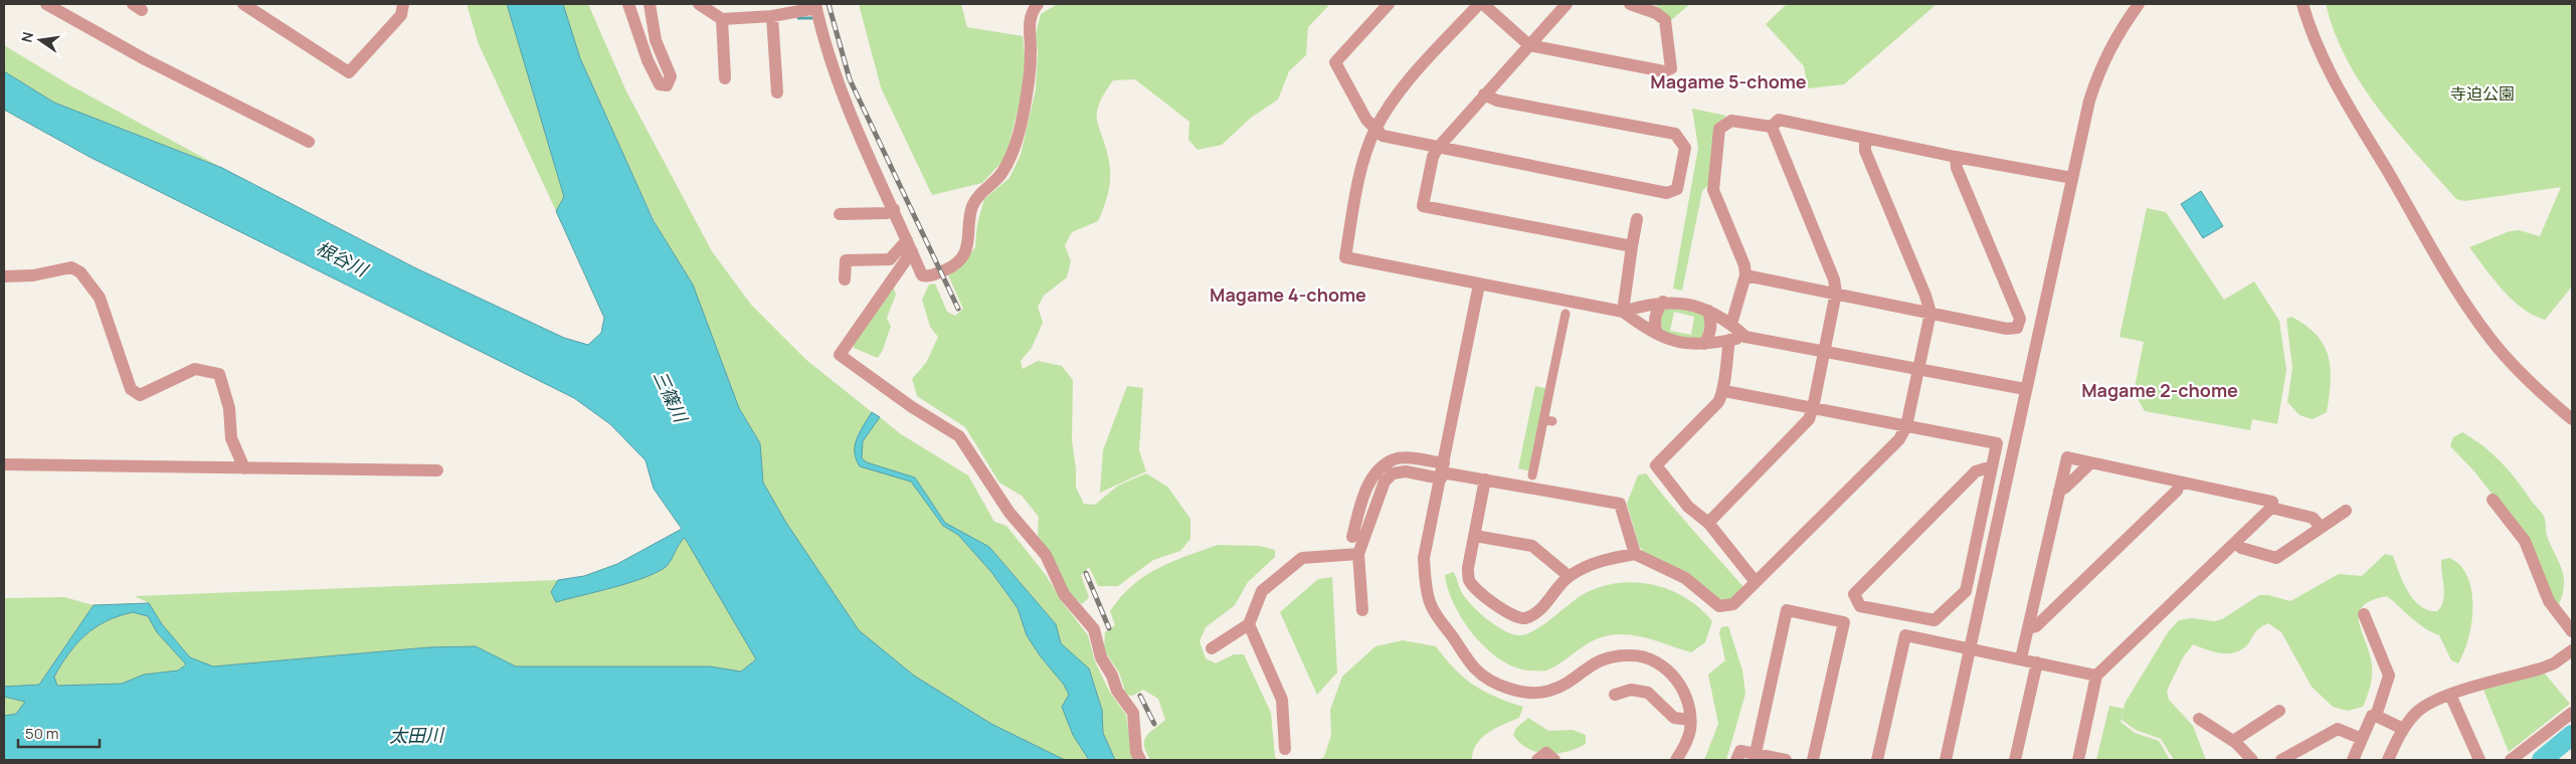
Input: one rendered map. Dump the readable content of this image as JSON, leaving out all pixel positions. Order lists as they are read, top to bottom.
{
  "districts": ["Magame 5-chome", "Magame 4-chome", "Magame 2-chome"],
  "water": ["根谷川", "三篠川", "太田川"],
  "parks": ["寺迫公園"],
  "scale_bar": "50 m",
  "north": "left"
}
